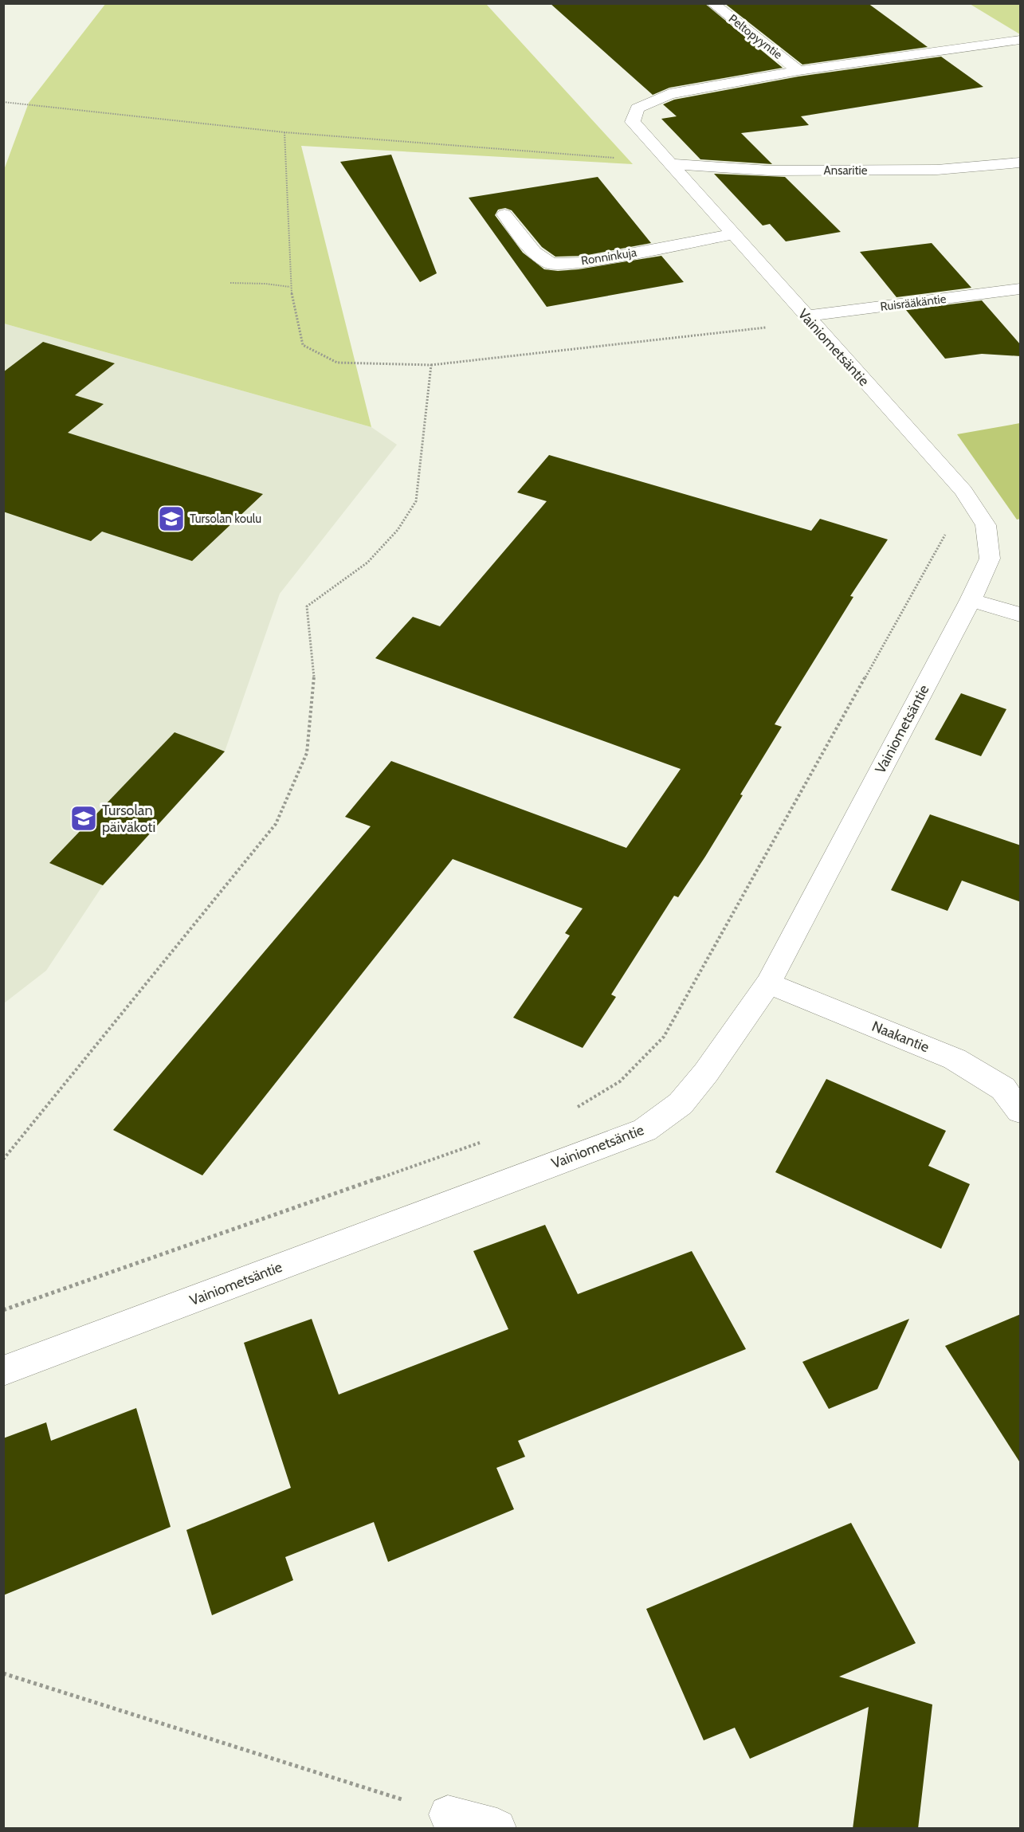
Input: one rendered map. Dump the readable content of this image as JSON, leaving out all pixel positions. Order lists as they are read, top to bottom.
{
  "streets": {
    "street": [
      "Peltopyyntie",
      "Ansaritie",
      "Ronninkuja",
      "Ruisrääkäntie",
      "Vainiometsäntie",
      "Naakantie"
    ]
  },
  "crossings": [
    ["Peltopyyntie", "Vainiometsäntie"],
    ["Ansaritie", "Vainiometsäntie"],
    ["Ronninkuja", "Vainiometsäntie"],
    ["Ruisrääkäntie", "Vainiometsäntie"],
    ["Vainiometsäntie", "Naakantie"]
  ],
  "places": {
    "school or university": ["Tursolan koulu", "Tursolan päiväkoti"]
  }
}
